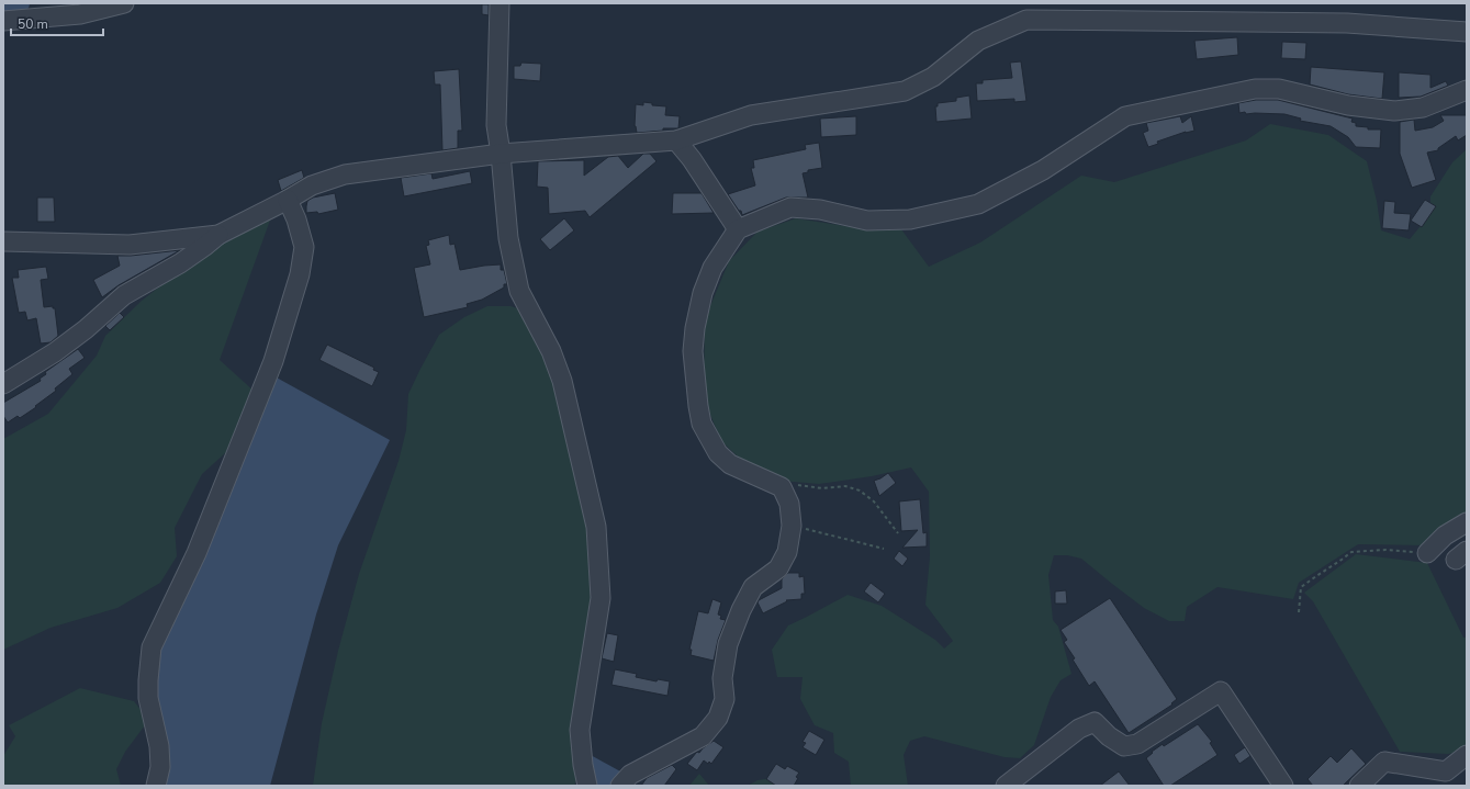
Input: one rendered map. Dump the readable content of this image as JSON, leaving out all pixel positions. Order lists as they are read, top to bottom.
{
  "scale_bar": "50 m"
}
